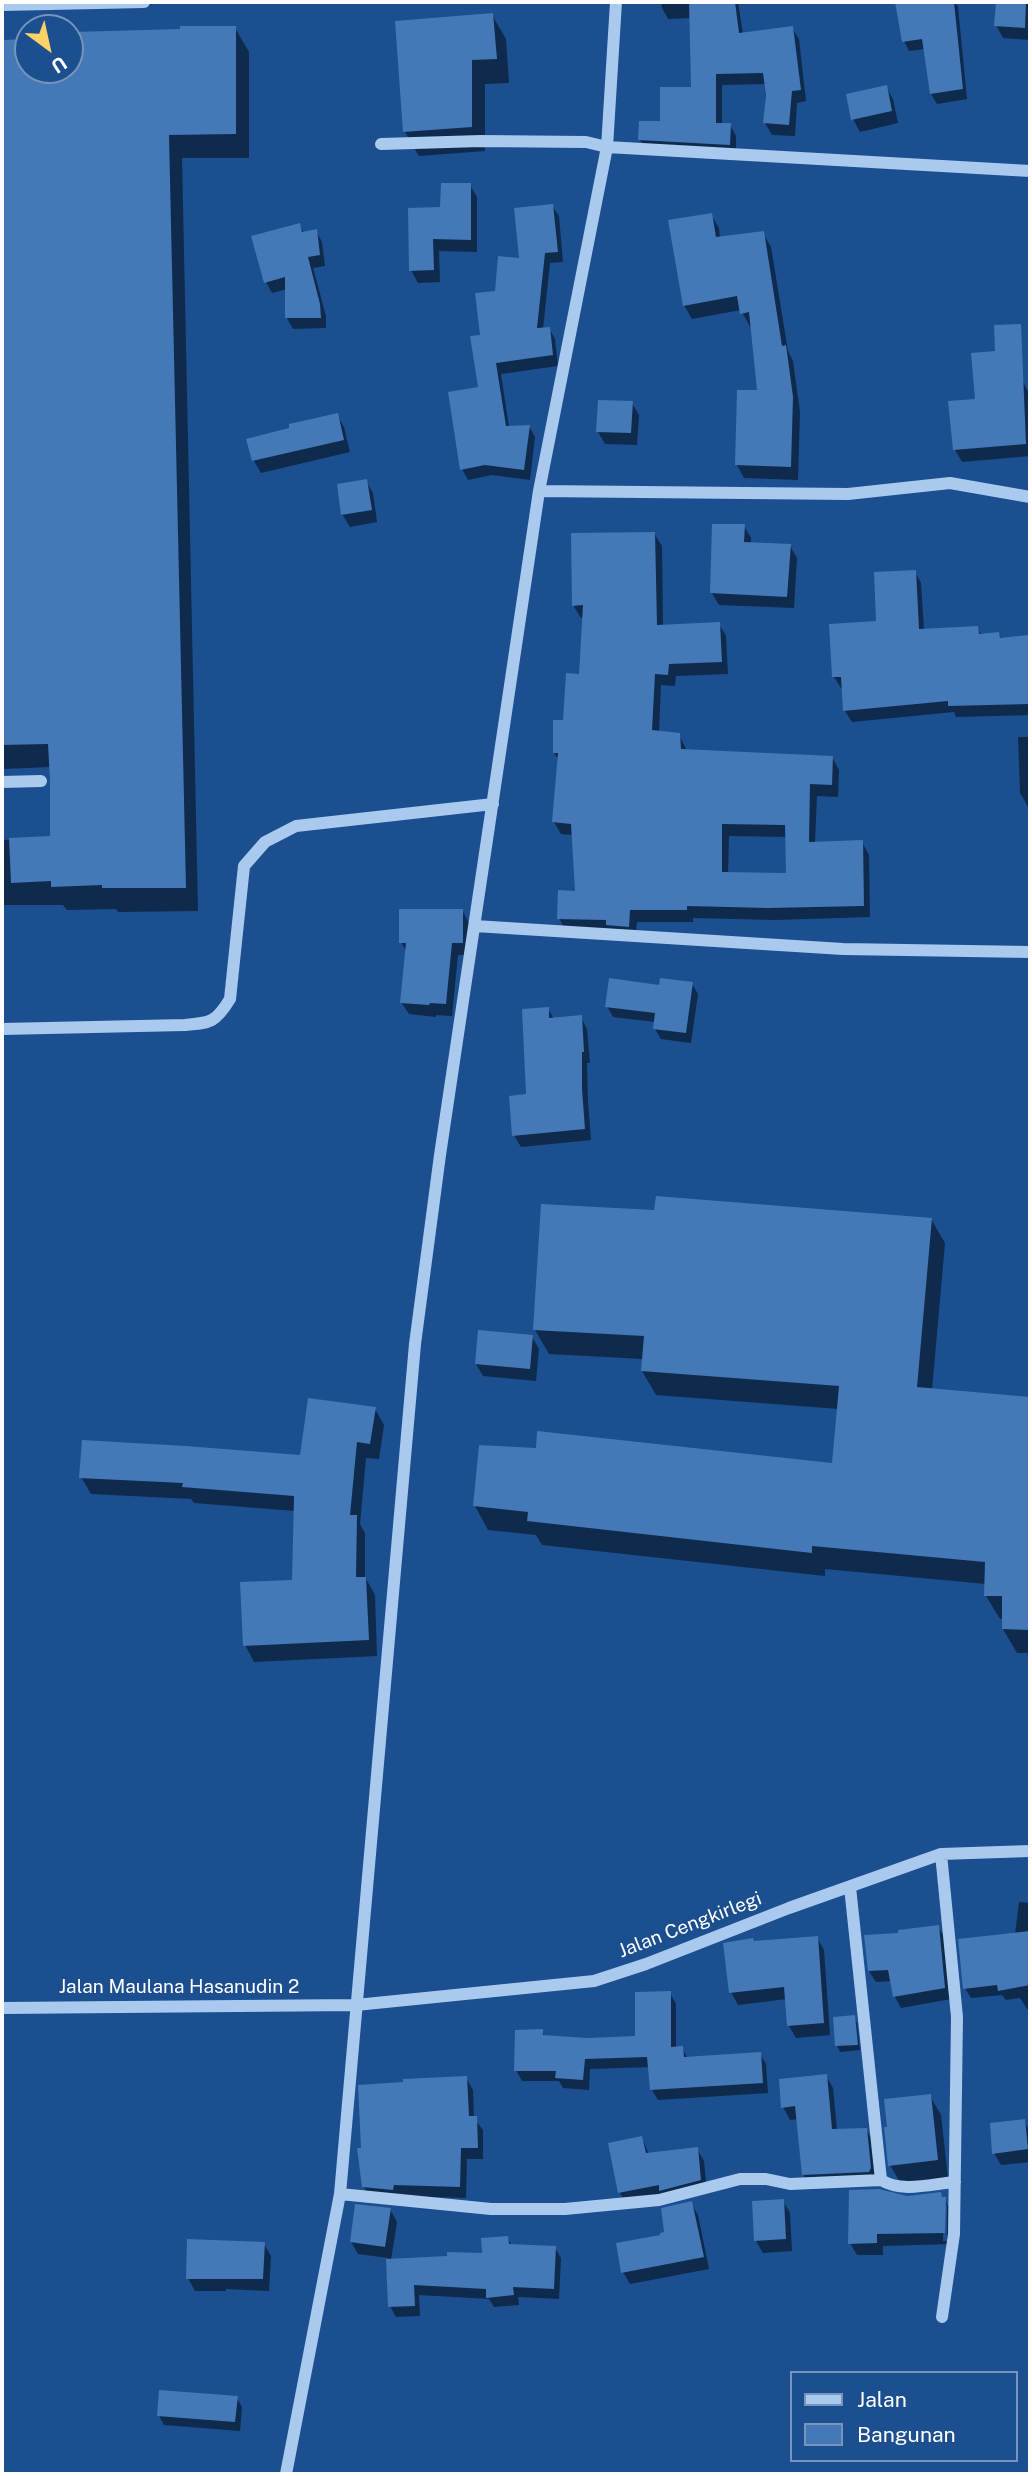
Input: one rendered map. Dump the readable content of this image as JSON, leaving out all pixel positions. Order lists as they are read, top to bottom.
{
  "streets": {
    "street": ["Jalan Cengkirlegi", "Jalan Maulana Hasanudin 2"]
  },
  "crossings": [
    ["Jalan Cengkirlegi", "Jalan Maulana Hasanudin 2"]
  ],
  "legend": ["Jalan", "Bangunan"],
  "north": "bottom right"
}
